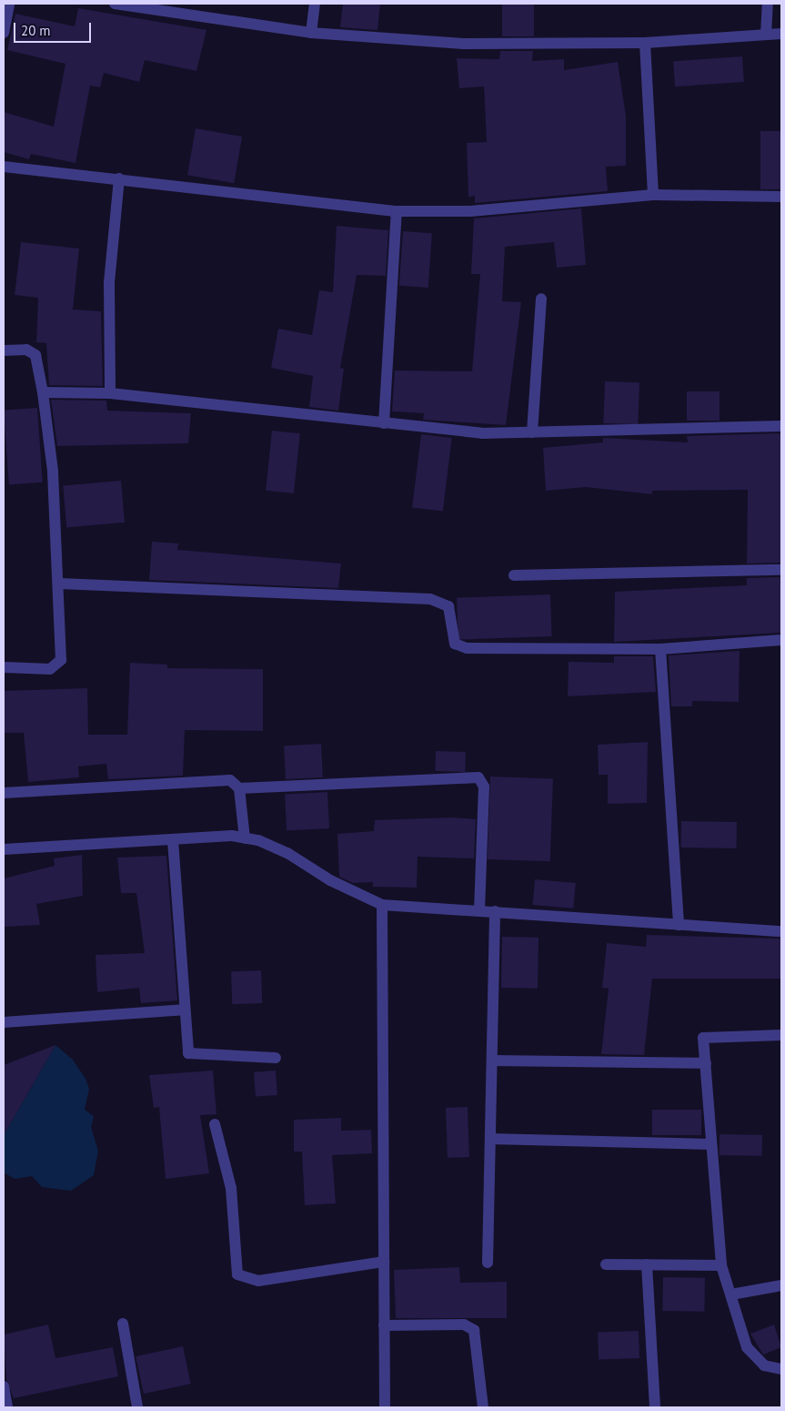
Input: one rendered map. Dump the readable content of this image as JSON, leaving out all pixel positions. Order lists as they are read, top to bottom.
{
  "scale_bar": "20 m"
}
